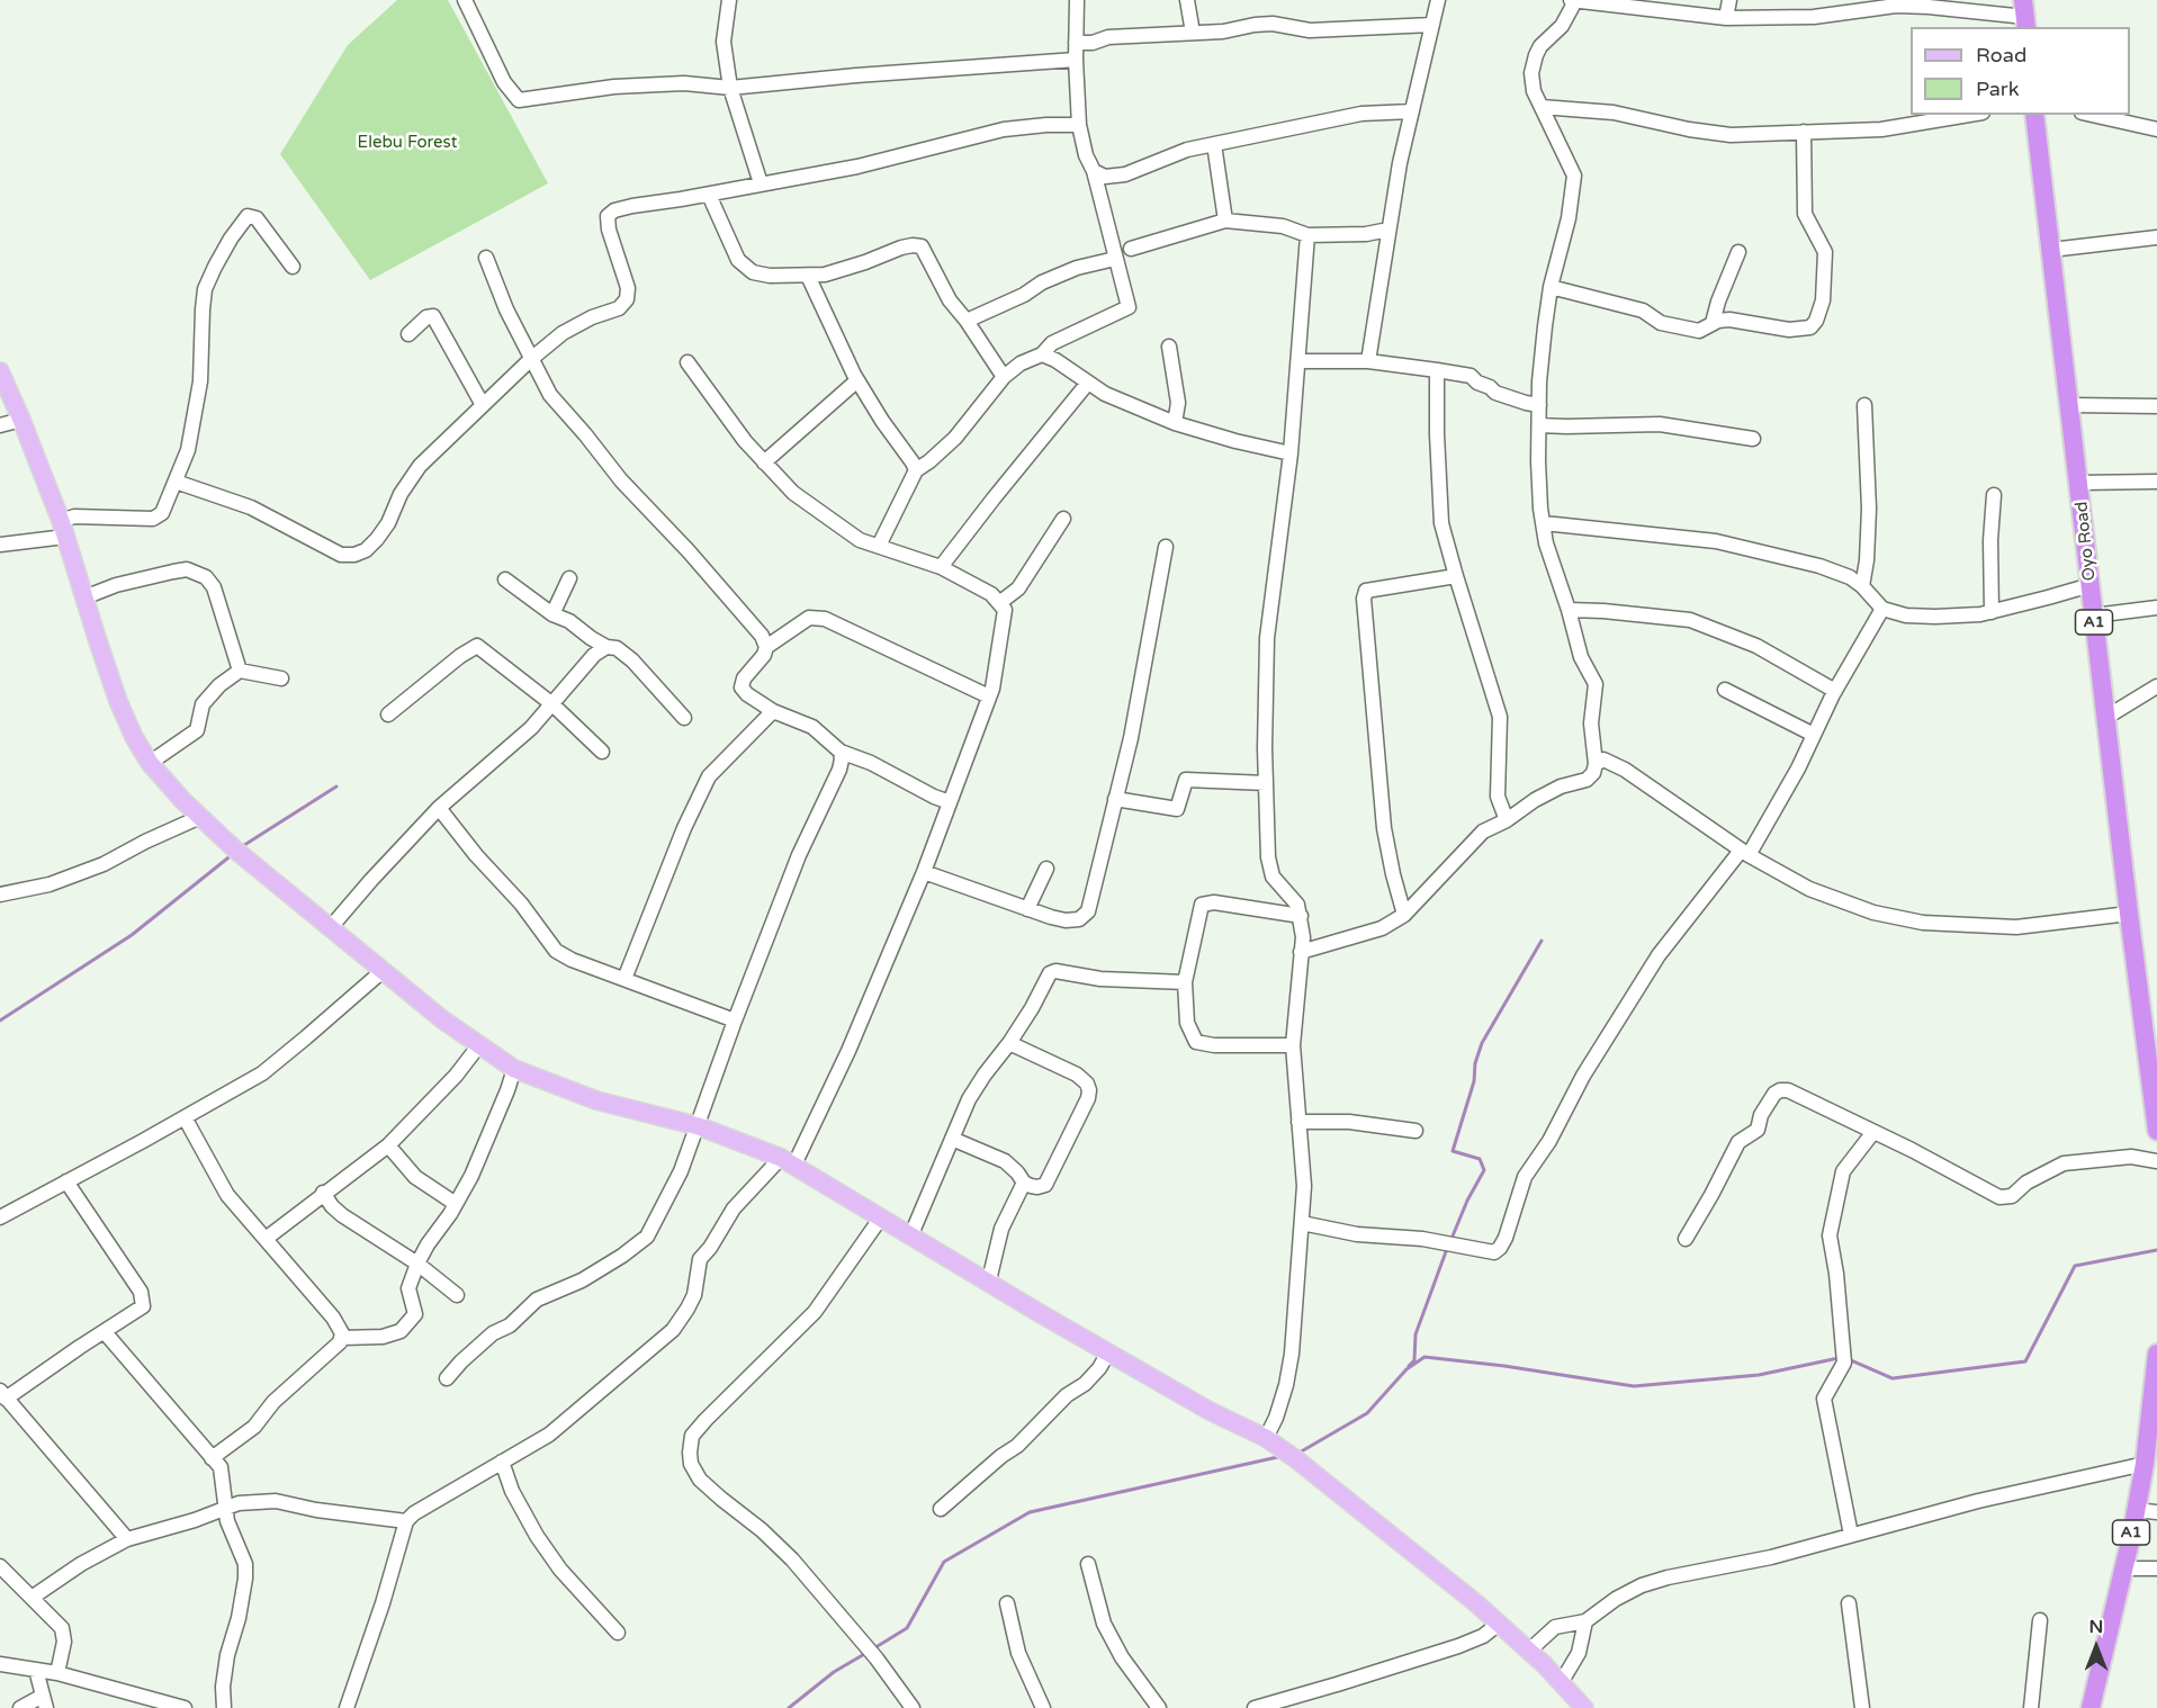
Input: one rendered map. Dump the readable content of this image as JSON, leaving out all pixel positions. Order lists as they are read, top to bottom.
{
  "streets": {
    "highway": ["Oyo Road", "A1"]
  },
  "parks": ["Elebu Forest"],
  "legend": ["Road", "Park"],
  "north": "top"
}
